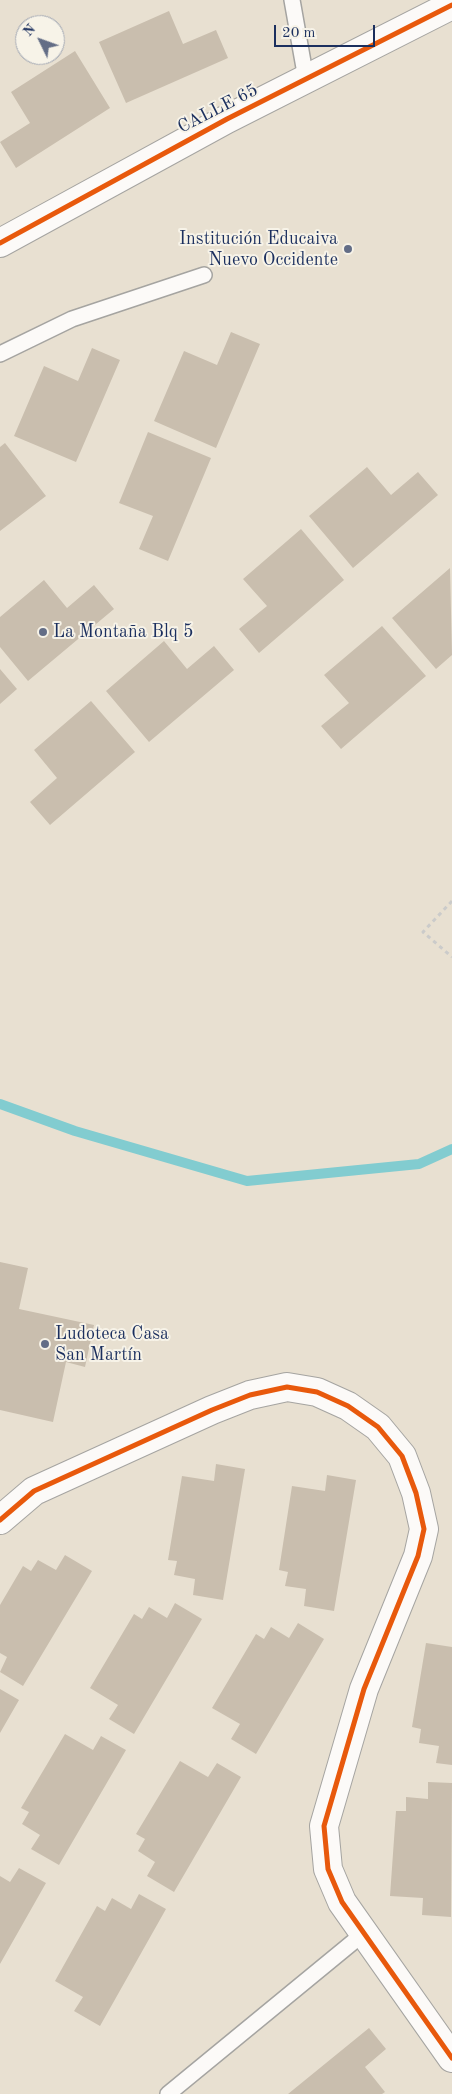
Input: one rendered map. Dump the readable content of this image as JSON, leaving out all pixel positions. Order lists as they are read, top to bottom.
{
  "streets": {
    "street": ["CALLE 65"]
  },
  "places": ["Institución Educaiva Nuevo Occidente", "La Montaña Blq 5", "Ludoteca Casa San Martín"],
  "scale_bar": "20 m",
  "north": "top left"
}
